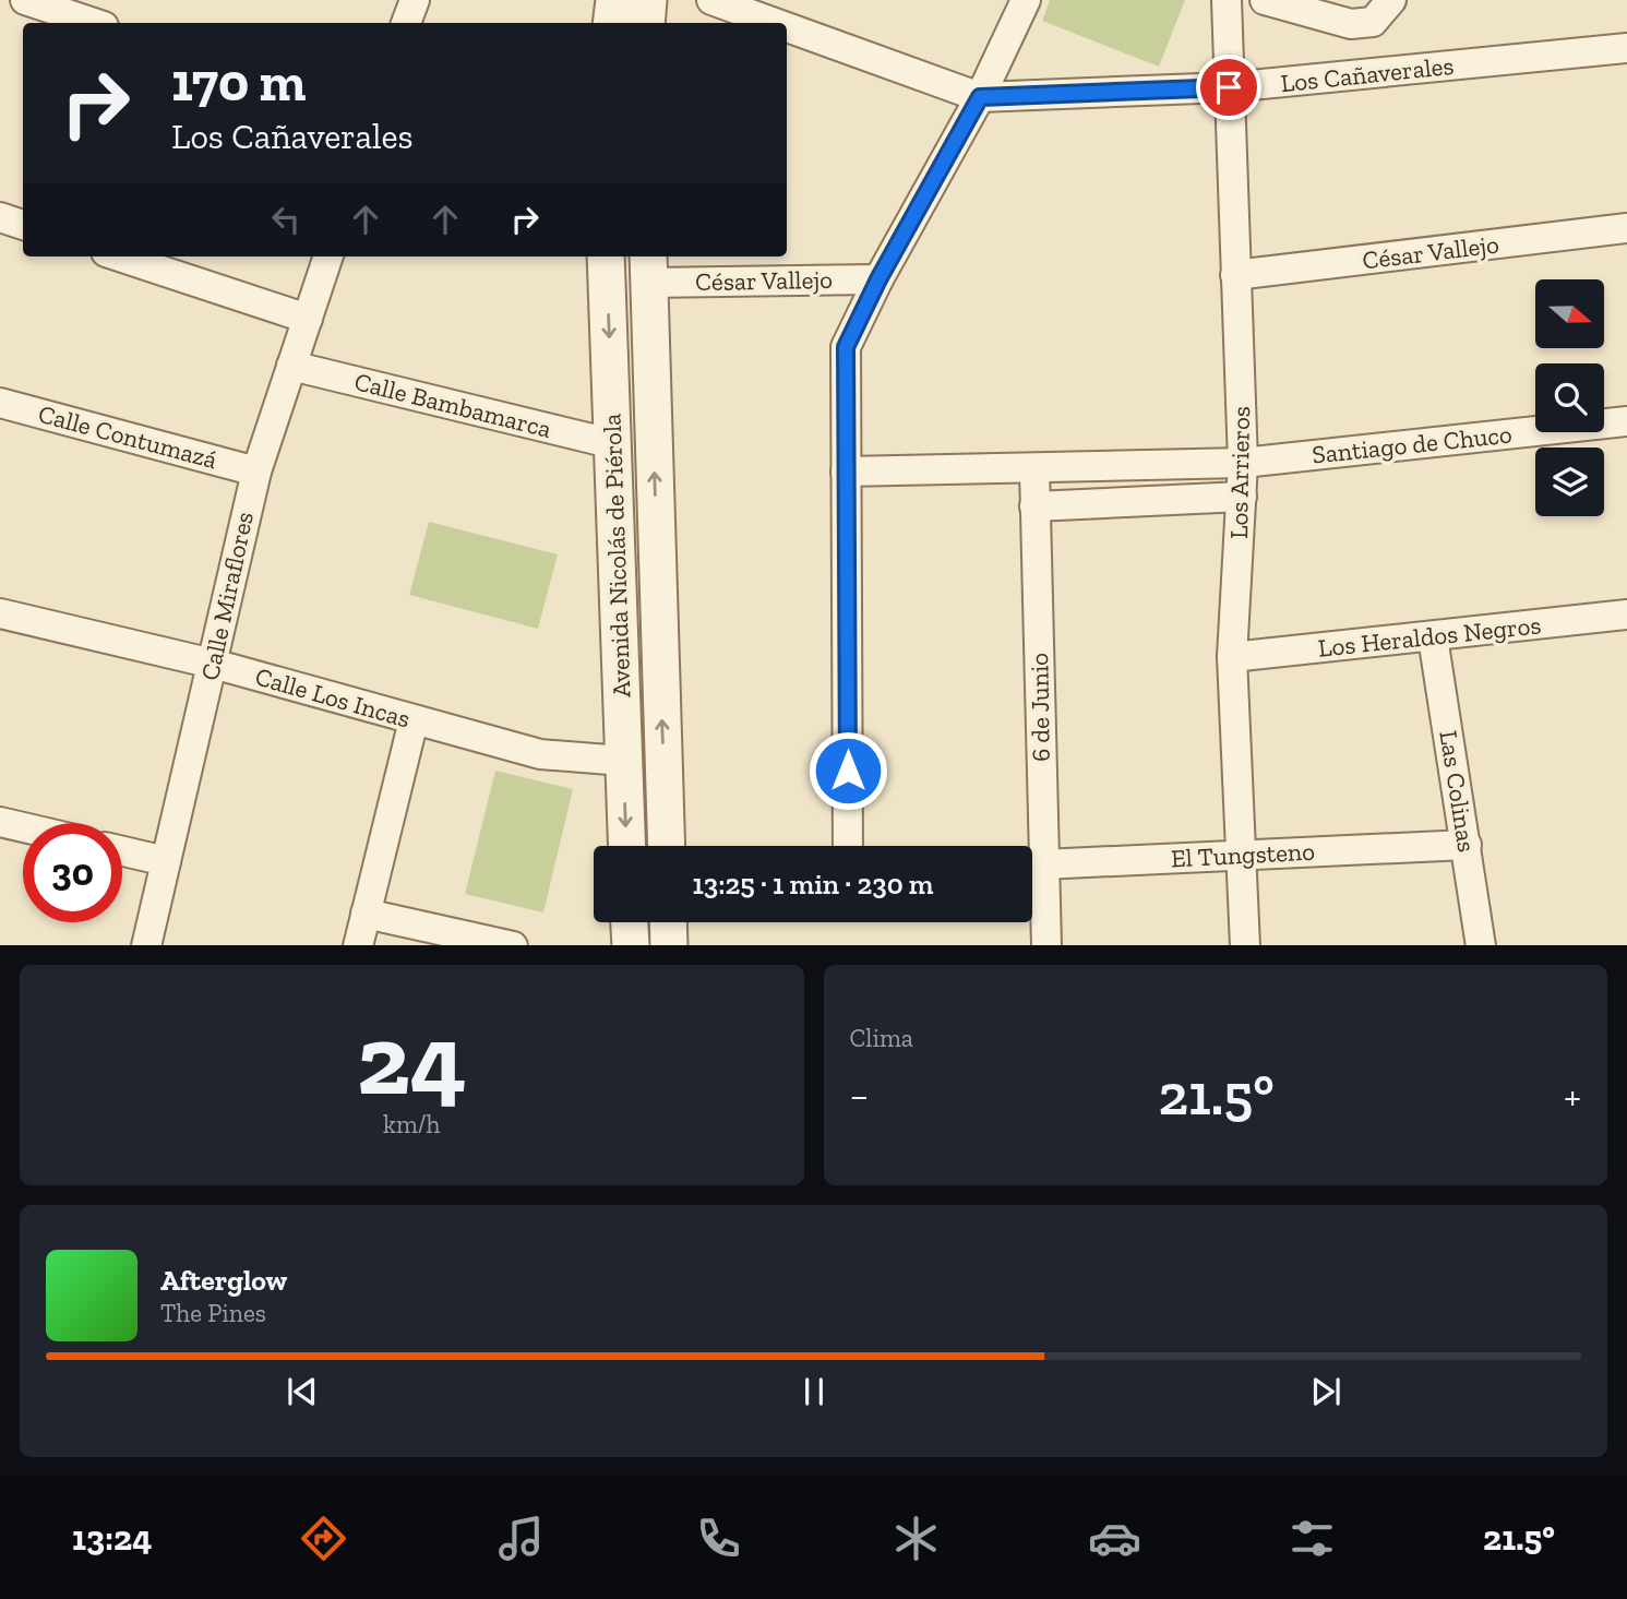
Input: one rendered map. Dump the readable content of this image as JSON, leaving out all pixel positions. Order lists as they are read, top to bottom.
{
  "streets": {
    "street": [
      "Los Cañaverales",
      "César Vallejo",
      "Calle Bambamarca",
      "Calle Contumazá",
      "Santiago de Chuco",
      "Los Arrieros",
      "Avenida Nicolás de Piérola",
      "Calle Miraflores",
      "Los Heraldos Negros",
      "Calle Los Incas",
      "6 de Junio",
      "Las Colinas",
      "El Tungsteno"
    ]
  },
  "crossings": [
    ["Los Cañaverales", "Los Arrieros"],
    ["César Vallejo", "Los Arrieros"],
    ["César Vallejo", "Avenida Nicolás de Piérola"],
    ["Calle Bambamarca", "Avenida Nicolás de Piérola"],
    ["Calle Bambamarca", "Calle Miraflores"],
    ["Calle Contumazá", "Calle Miraflores"],
    ["Santiago de Chuco", "Los Arrieros"],
    ["Santiago de Chuco", "6 de Junio"],
    ["Los Arrieros", "Los Heraldos Negros"],
    ["Los Arrieros", "El Tungsteno"],
    ["Avenida Nicolás de Piérola", "Calle Los Incas"],
    ["Calle Miraflores", "Calle Los Incas"],
    ["Los Heraldos Negros", "Las Colinas"],
    ["Las Colinas", "El Tungsteno"]
  ],
  "north": "right",
  "page": {
    "turn": ["170 m", "Los Cañaverales"],
    "limit": "30",
    "trip": "13:25 · 1 min · 230 m",
    "tile": [
      ["24", "km/h"],
      "Clima"
    ],
    "heat": ["−", "21.5°", "+"],
    "song": ["Afterglow", "The Pines"],
    "tabs": ["13:24", "21.5°"]
  }
}
